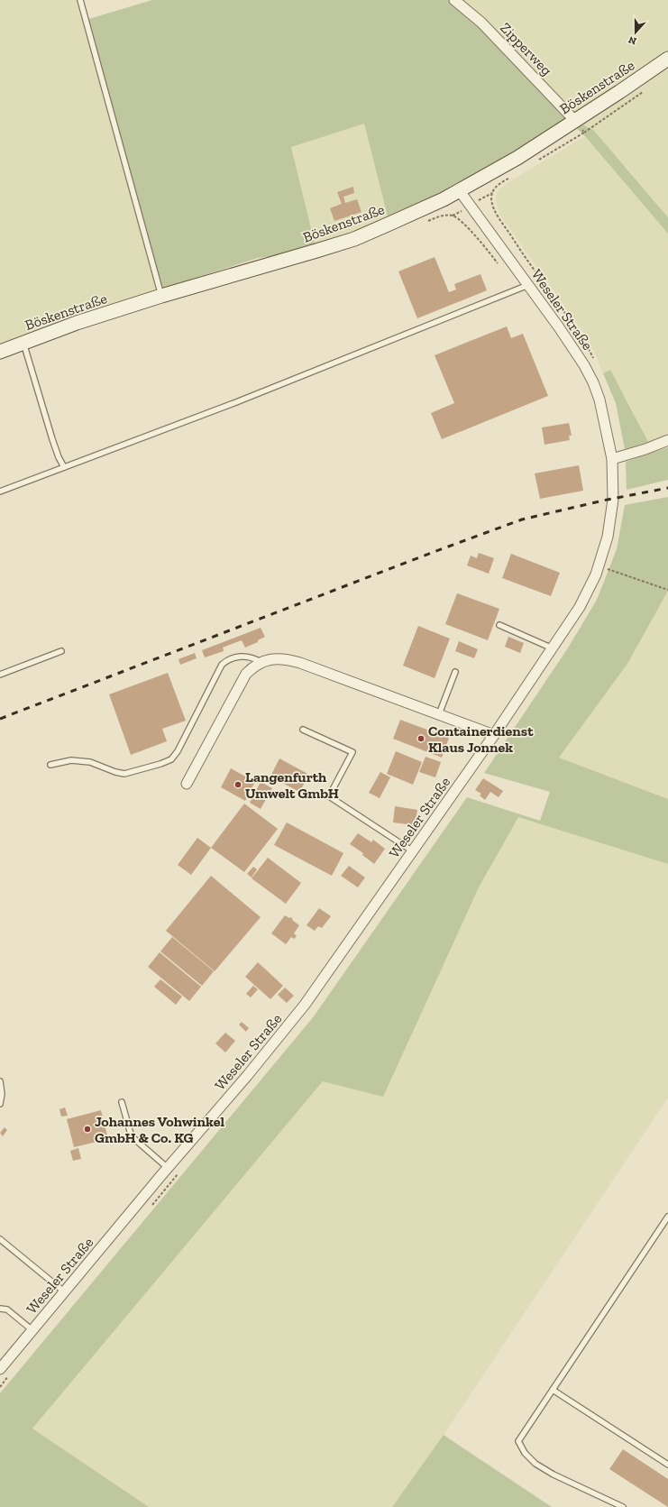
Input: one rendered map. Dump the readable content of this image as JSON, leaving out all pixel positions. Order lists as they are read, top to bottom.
{
  "streets": {
    "main road": ["Böskenstraße"],
    "street": ["Zipperweg", "Weseler Straße"]
  },
  "crossings": [
    ["Zipperweg", "Böskenstraße"],
    ["Böskenstraße", "Weseler Straße"]
  ],
  "places": ["Containerdienst Klaus Jonnek", "Langenfurth Umwelt GmbH", "Johannes Vohwinkel GmbH & Co. KG"],
  "north": "bottom"
}
